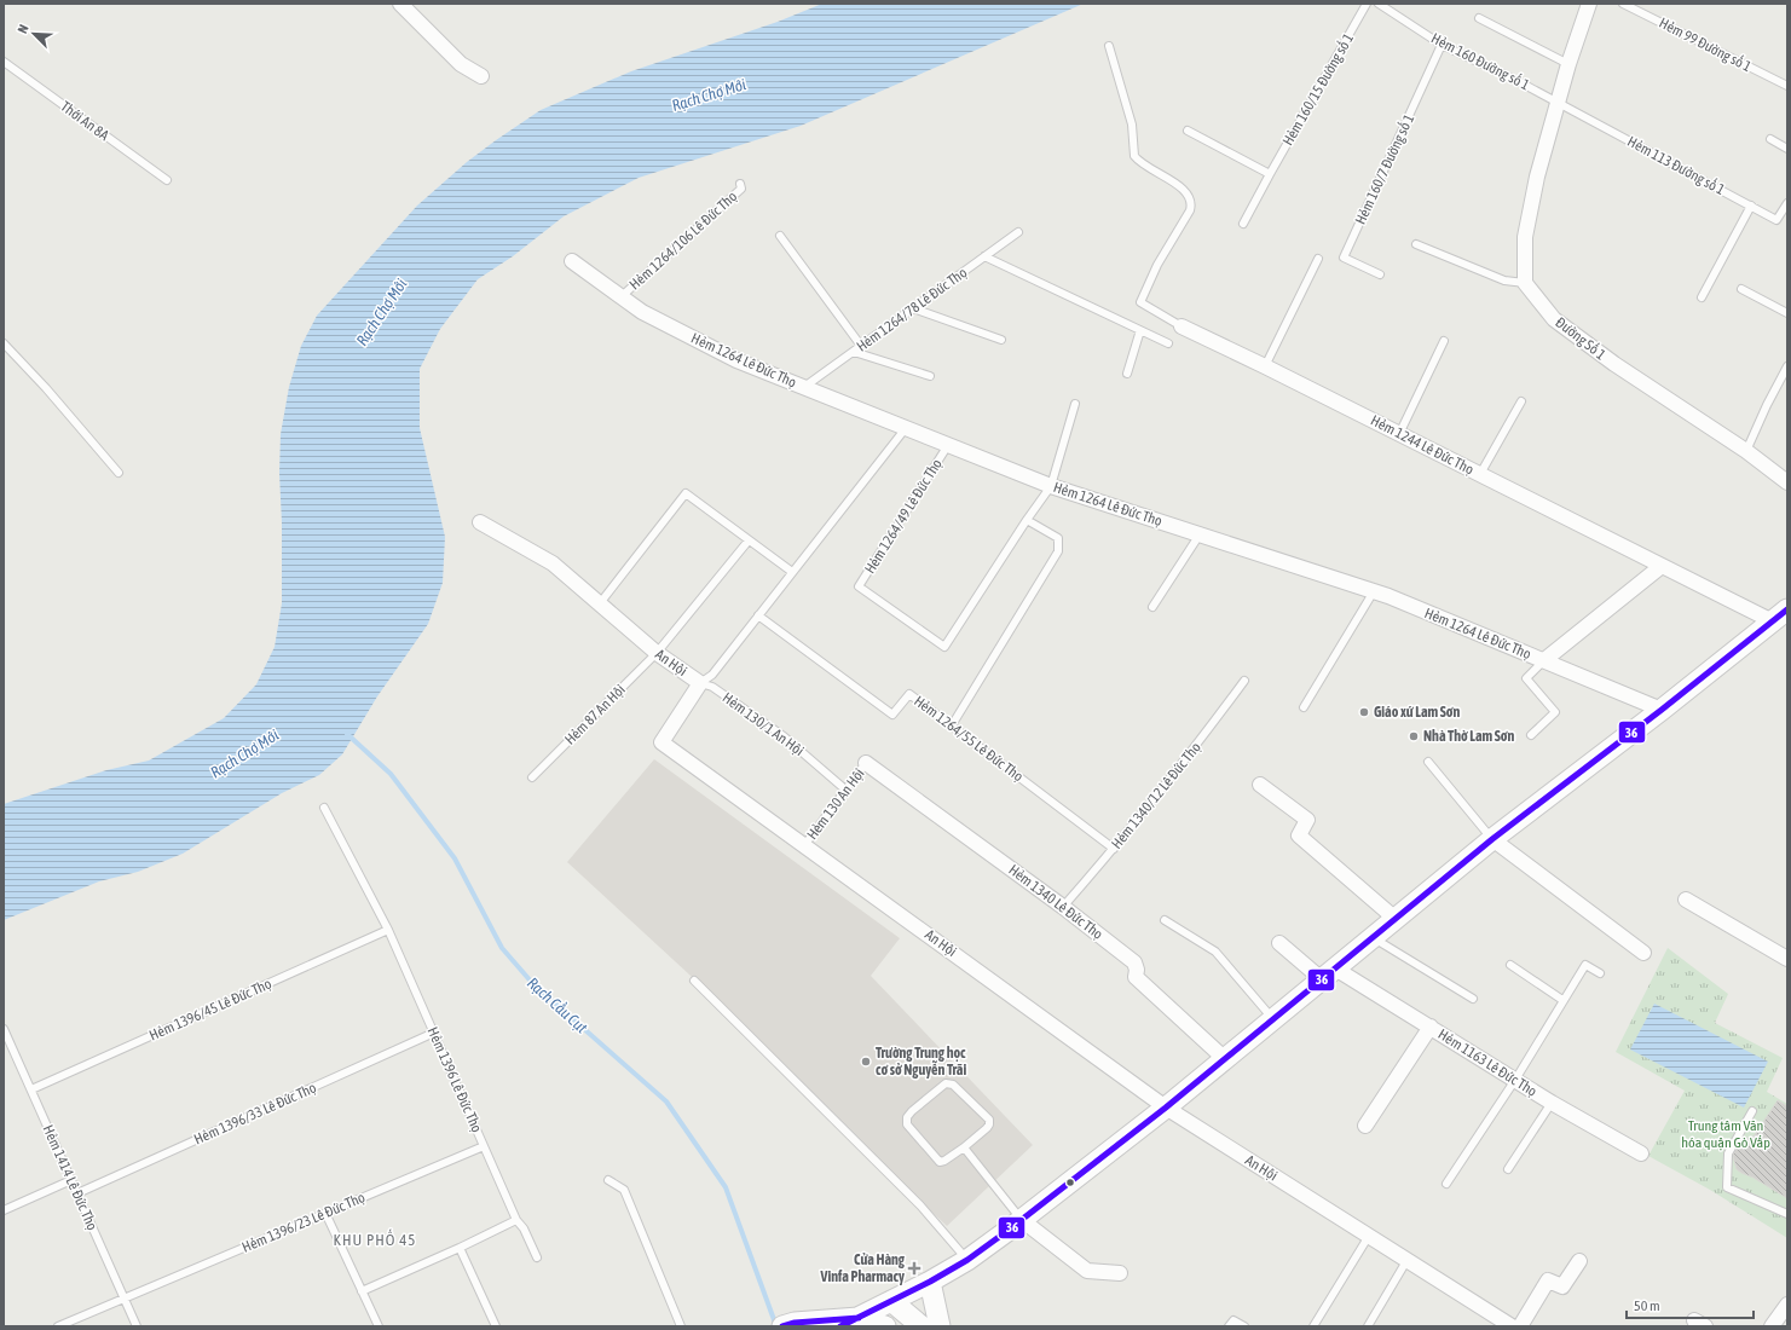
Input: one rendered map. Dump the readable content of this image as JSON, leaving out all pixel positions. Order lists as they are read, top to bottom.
{
  "streets": {
    "street": [
      "Đường Số 1",
      "Hẻm 1264 Lê Đức Thọ",
      "Hẻm 1244 Lê Đức Thọ",
      "An Hội",
      "Hẻm 1340 Lê Đức Thọ",
      "Hẻm 1163 Lê Đức Thọ"
    ],
    "lane": [
      "Hẻm 99 Đường số 1",
      "Hẻm 160 Đường số 1",
      "Hẻm 160/15 Đường số 1",
      "Thới An 8A",
      "Hẻm 113 Đường số 1",
      "Hẻm 160/7 Đường số 1",
      "Hẻm 1264/106 Lê Đức Thọ",
      "Hẻm 1264/78 Lê Đức Thọ",
      "Hẻm 1264/49 Lê Đức Thọ",
      "Hẻm 87 An Hội",
      "Hẻm 130/1 An Hội",
      "Hẻm 1264/55 Lê Đức Thọ",
      "Hẻm 1340/12 Lê Đức Thọ",
      "Hẻm 130 An Hội",
      "Hẻm 1396/45 Lê Đức Thọ",
      "Hẻm 1396 Lê Đức Thọ",
      "Hẻm 1396/33 Lê Đức Thọ",
      "Hẻm 1414 Lê Đức Thọ",
      "Hẻm 1396/23 Lê Đức Thọ"
    ]
  },
  "crossings": [
    ["Hẻm 160 Đường số 1", "Hẻm 113 Đường số 1"],
    ["Hẻm 160 Đường số 1", "Hẻm 160/7 Đường số 1"],
    ["Hẻm 1264/106 Lê Đức Thọ", "Hẻm 1264 Lê Đức Thọ"],
    ["Hẻm 1264/78 Lê Đức Thọ", "Hẻm 1264 Lê Đức Thọ"],
    ["Hẻm 1264 Lê Đức Thọ", "Hẻm 1264/49 Lê Đức Thọ"],
    ["An Hội", "Hẻm 87 An Hội"],
    ["An Hội", "Hẻm 130/1 An Hội"],
    ["An Hội", "Hẻm 130 An Hội"],
    ["Hẻm 130/1 An Hội", "Hẻm 130 An Hội"],
    ["Hẻm 1264/55 Lê Đức Thọ", "Hẻm 1340/12 Lê Đức Thọ"],
    ["Hẻm 1340/12 Lê Đức Thọ", "Hẻm 1340 Lê Đức Thọ"],
    ["Hẻm 130 An Hội", "Hẻm 1340 Lê Đức Thọ"],
    ["Hẻm 1396/45 Lê Đức Thọ", "Hẻm 1396 Lê Đức Thọ"],
    ["Hẻm 1396/45 Lê Đức Thọ", "Hẻm 1414 Lê Đức Thọ"],
    ["Hẻm 1396 Lê Đức Thọ", "Hẻm 1396/33 Lê Đức Thọ"],
    ["Hẻm 1396 Lê Đức Thọ", "Hẻm 1396/23 Lê Đức Thọ"],
    ["Hẻm 1396/33 Lê Đức Thọ", "Hẻm 1414 Lê Đức Thọ"],
    ["Hẻm 1414 Lê Đức Thọ", "Hẻm 1396/23 Lê Đức Thọ"]
  ],
  "districts": ["KHU PHỐ 45"],
  "water": ["Rạch Chợ Mới", "Rạch Cầu Cụt"],
  "parks": ["Trung tâm Văn hóa quận Gò Vấp"],
  "places": {
    "other": ["Giáo xứ Lam Sơn", "Nhà Thờ Lam Sơn", "Trường Trung học cơ sở Nguyễn Trãi"],
    "health": ["Cửa Hàng Vinfa Pharmacy"]
  },
  "lines": ["transit line 36"],
  "scale_bar": "50 m",
  "north": "top left"
}
